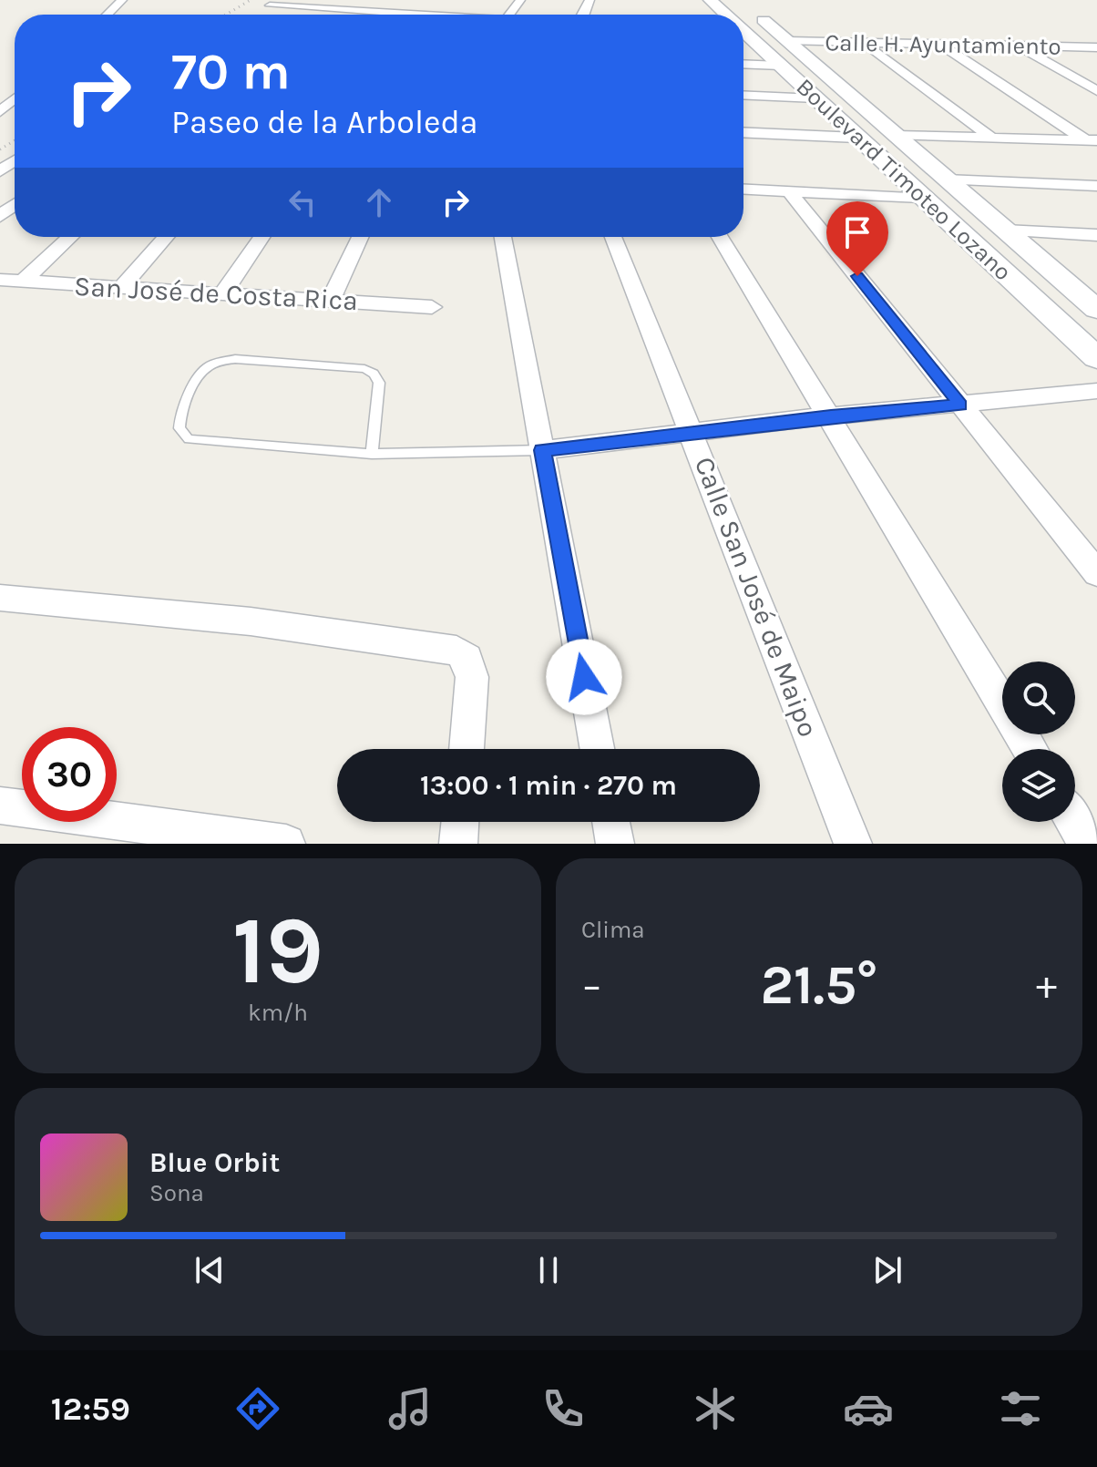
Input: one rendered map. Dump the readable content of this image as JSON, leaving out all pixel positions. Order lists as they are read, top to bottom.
{
  "streets": {
    "main road": ["Boulevard Timoteo Lozano"],
    "street": ["Calle H. Ayuntamiento", "San José de Costa Rica", "Calle San José de Maipo"]
  },
  "crossings": [
    ["Calle H. Ayuntamiento", "Boulevard Timoteo Lozano"]
  ],
  "page": {
    "turn": ["70 m", "Paseo de la Arboleda"],
    "limit": "30",
    "trip": "13:00 · 1 min · 270 m",
    "tile": [
      ["19", "km/h"],
      "Clima"
    ],
    "heat": ["−", "21.5°", "+"],
    "song": ["Blue Orbit", "Sona"],
    "tabs": "12:59"
  }
}
